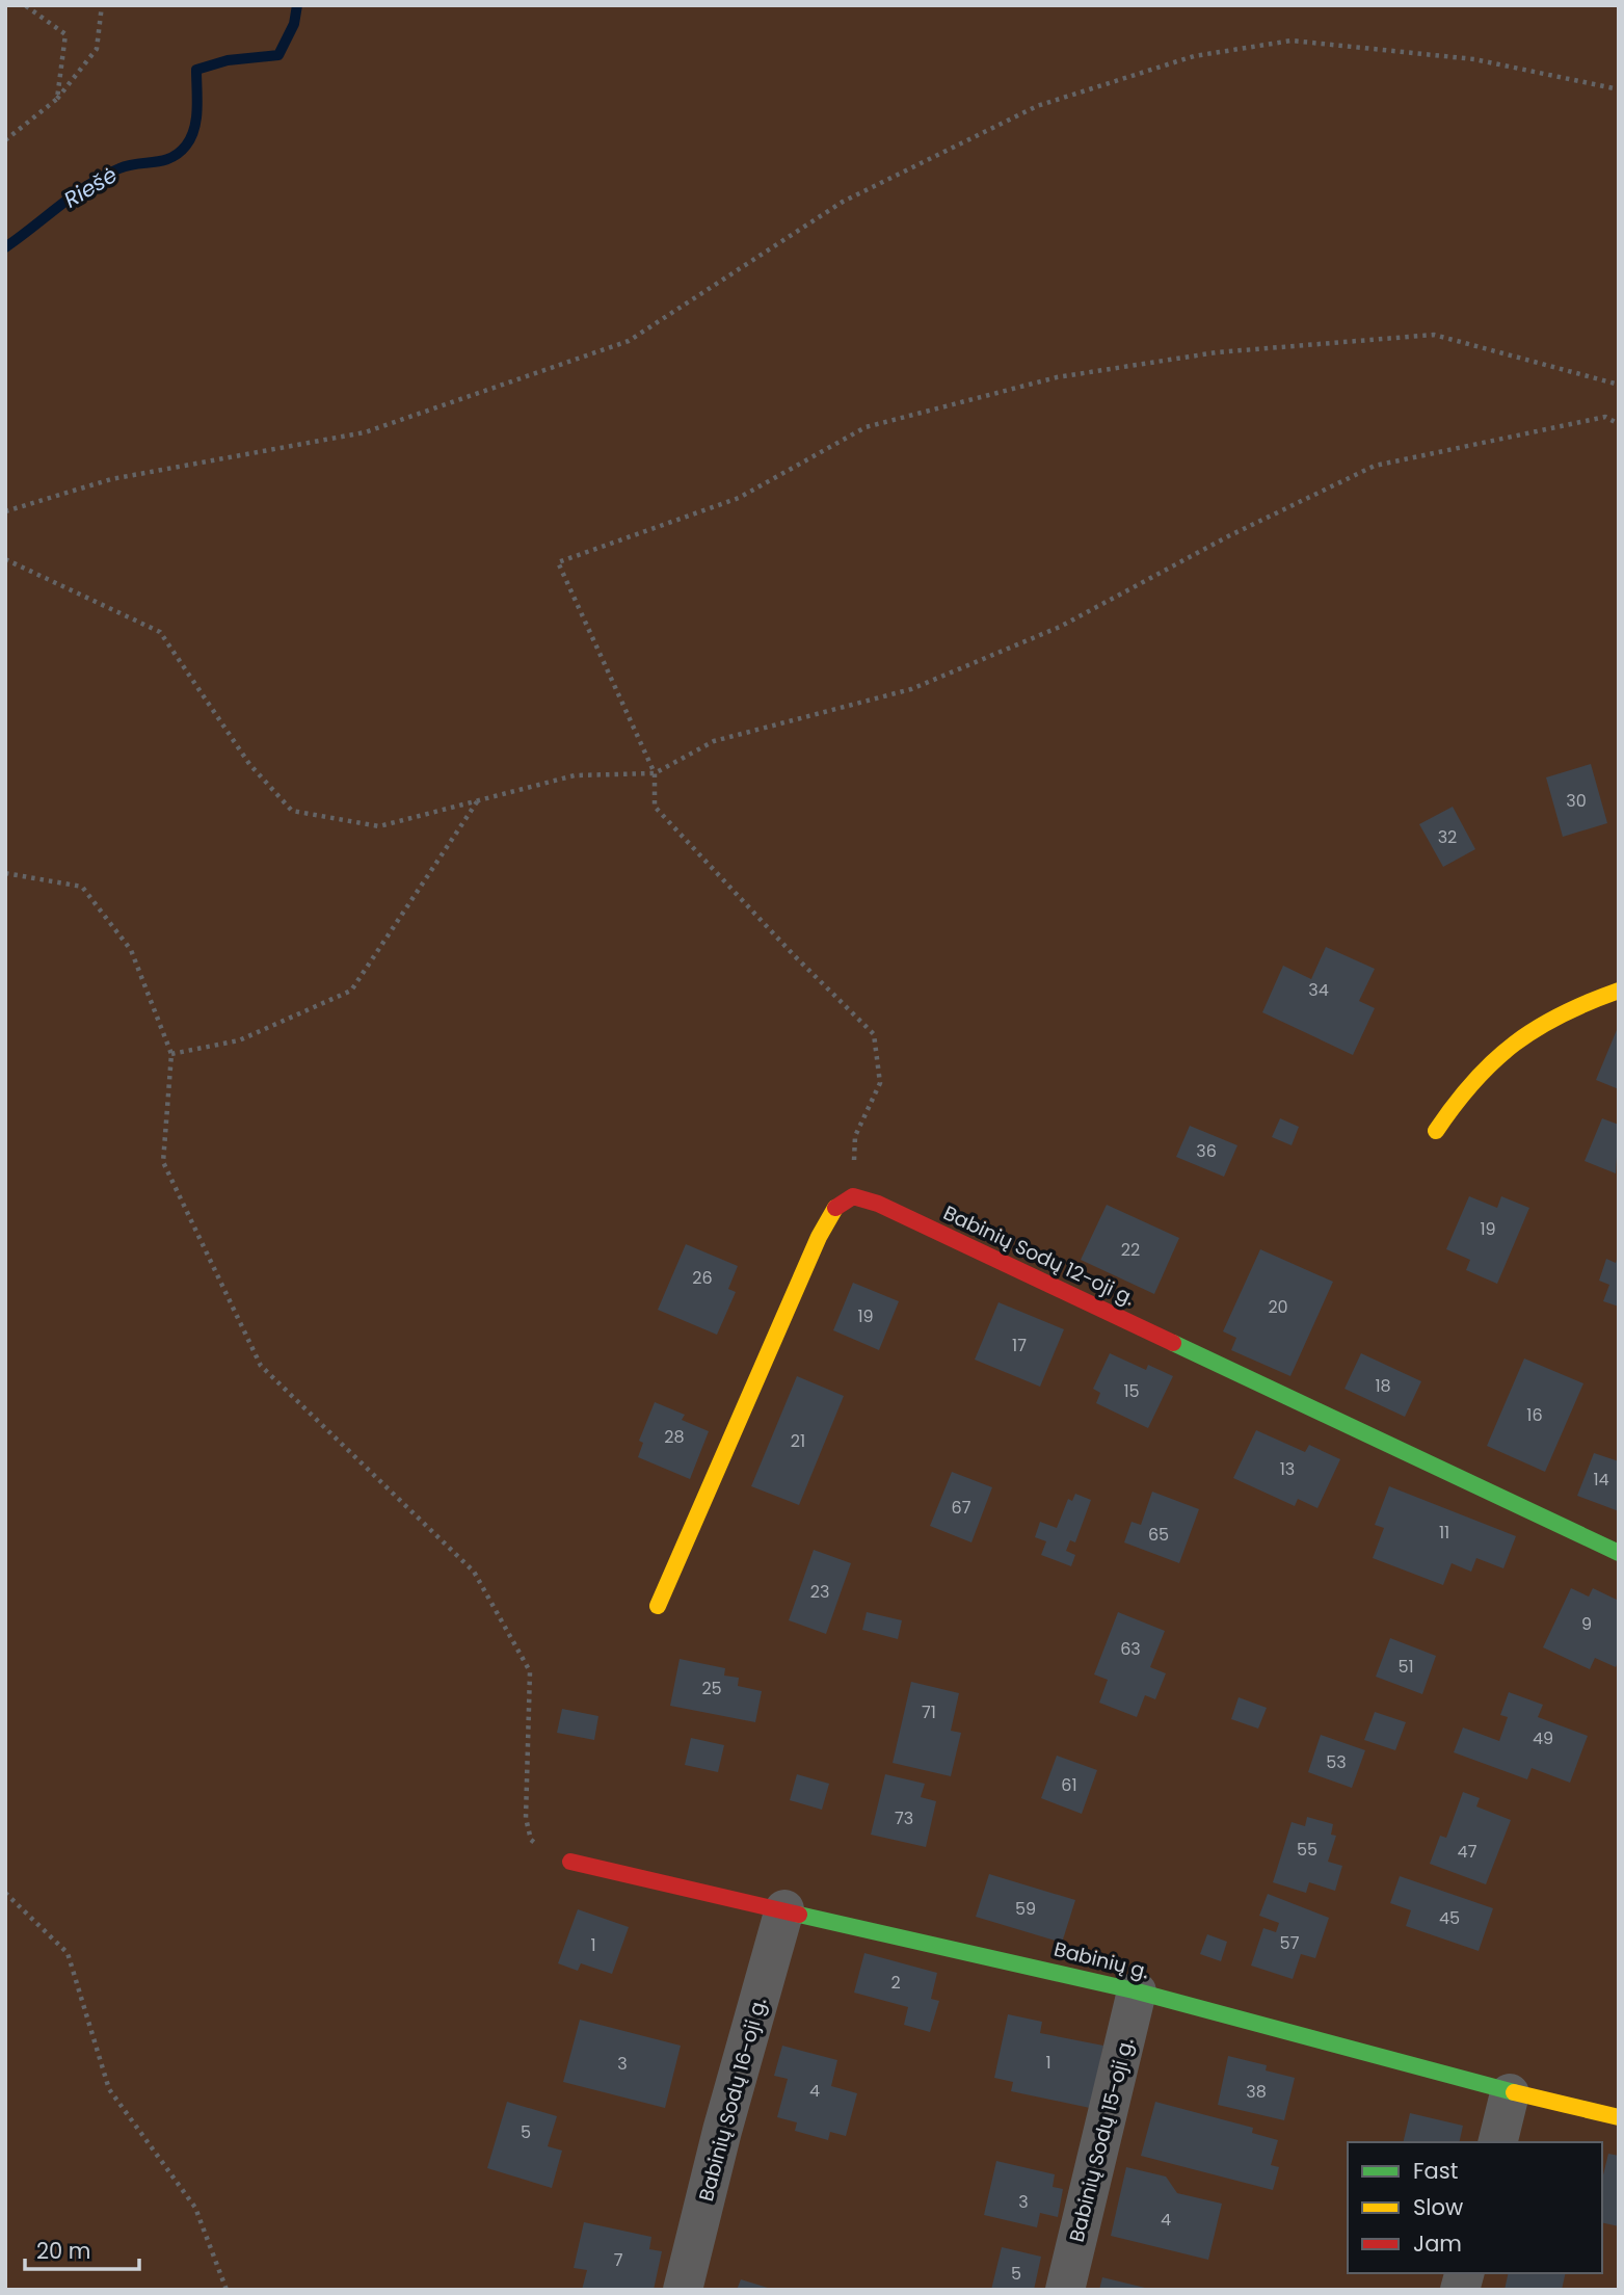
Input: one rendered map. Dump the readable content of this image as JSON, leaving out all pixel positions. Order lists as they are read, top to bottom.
{
  "streets": {
    "street": [
      "Babinių Sodų 12-oji g.",
      "Babinių g.",
      "Babinių Sodų 16-oji g.",
      "Babinių Sodų 15-oji g."
    ]
  },
  "crossings": [
    ["Babinių g.", "Babinių Sodų 16-oji g."],
    ["Babinių g.", "Babinių Sodų 15-oji g."]
  ],
  "water": ["Riešė"],
  "house_numbers": [
    "30",
    "32",
    "34",
    "36",
    "19",
    "22",
    "26",
    "20",
    "19",
    "17",
    "18",
    "15",
    "16",
    "28",
    "21",
    "13",
    "14",
    "67",
    "11",
    "65",
    "23",
    "9",
    "63",
    "51",
    "25",
    "71",
    "49",
    "53",
    "61",
    "73",
    "55",
    "47",
    "59",
    "45",
    "57",
    "1",
    "2",
    "1",
    "3",
    "4",
    "38",
    "5",
    "3",
    "4",
    "7",
    "5"
  ],
  "legend": ["Fast", "Slow", "Jam"],
  "scale_bar": "20 m"
}
